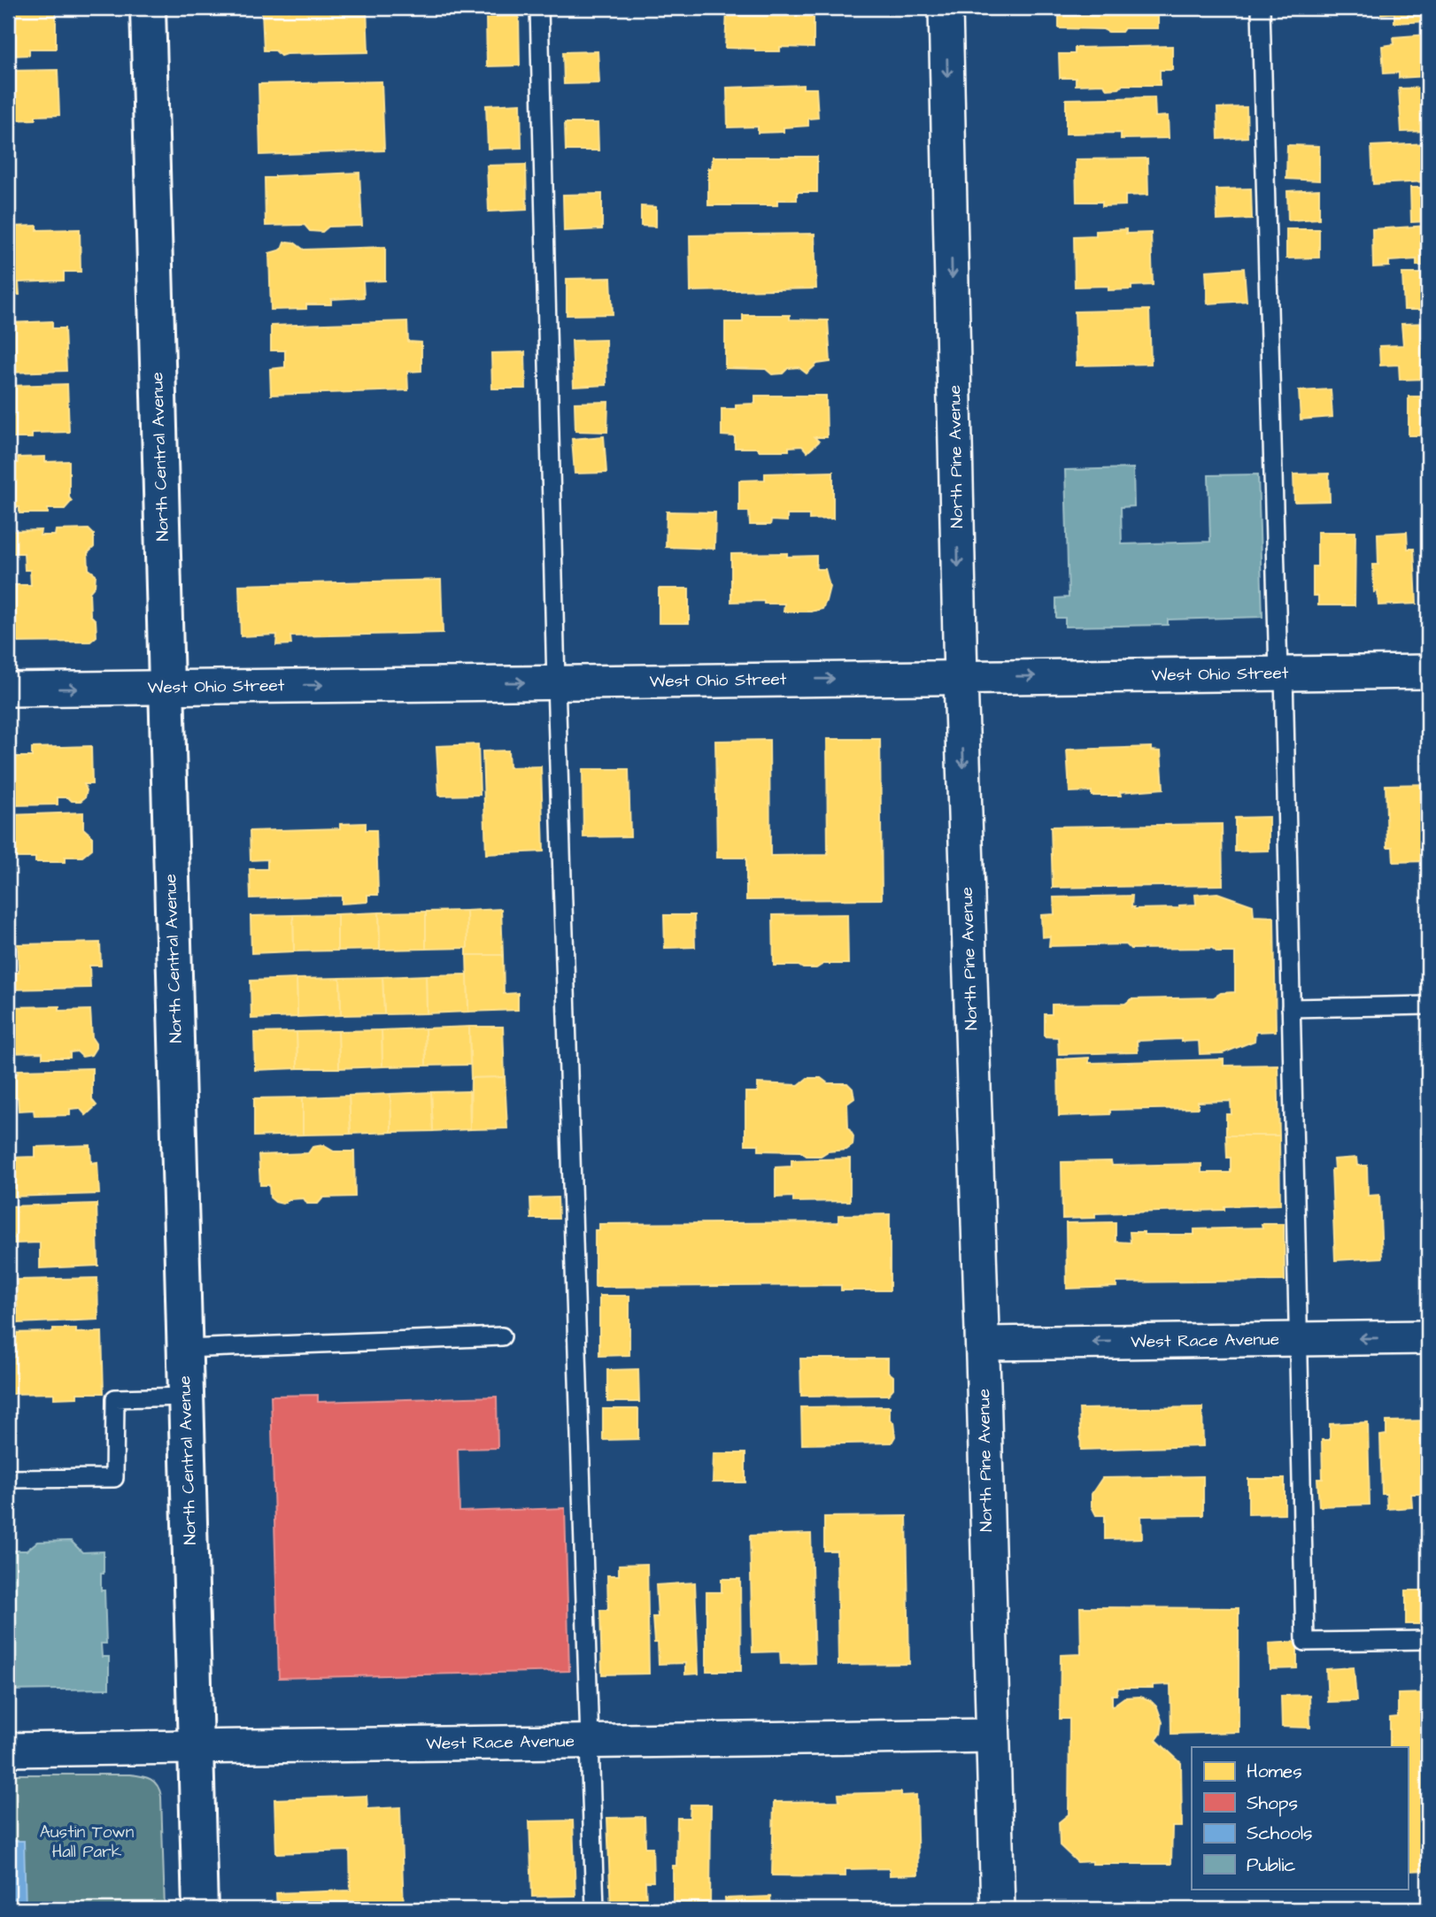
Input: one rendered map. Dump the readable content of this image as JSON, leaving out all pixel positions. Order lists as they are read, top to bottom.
{
  "streets": {
    "street": [
      "North Central Avenue",
      "North Pine Avenue",
      "West Ohio Street",
      "West Race Avenue"
    ]
  },
  "crossings": [
    ["North Central Avenue", "West Ohio Street"],
    ["North Central Avenue", "West Race Avenue"],
    ["North Pine Avenue", "West Ohio Street"],
    ["North Pine Avenue", "West Race Avenue"]
  ],
  "one_way": ["North Pine Avenue", "West Ohio Street"],
  "parks": ["Austin Town Hall Park"],
  "legend": [
    "Homes",
    "Shops",
    "Schools",
    "Public"
  ]
}
